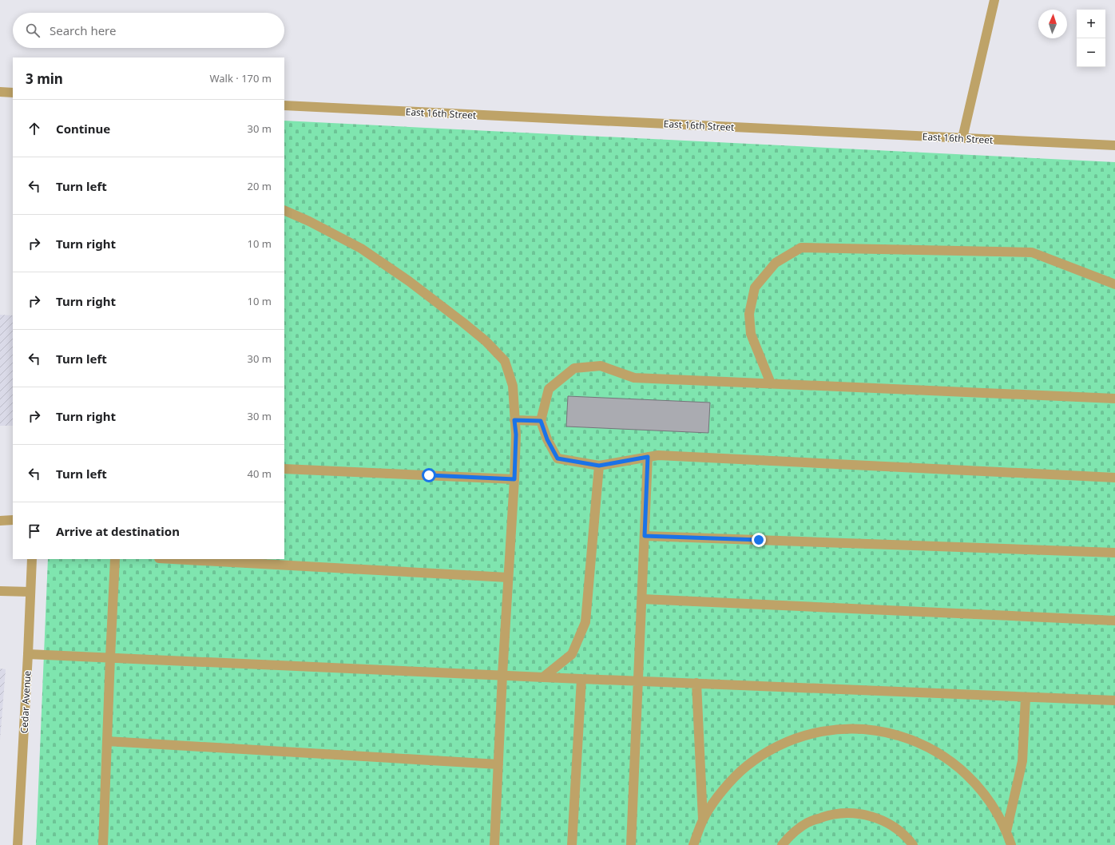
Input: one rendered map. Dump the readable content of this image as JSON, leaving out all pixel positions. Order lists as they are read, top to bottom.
{
  "streets": {
    "street": ["East 16th Street", "Cedar Avenue"]
  },
  "north": "top",
  "page": {
    "map_buttons": ["+", "−"],
    "search": "Search here",
    "heading": ["3 min", "Walk · 170 m"],
    "list": [
      ["Continue", "30 m"],
      ["Turn left", "20 m"],
      ["Turn right", "10 m"],
      ["Turn right", "10 m"],
      ["Turn left", "30 m"],
      ["Turn right", "30 m"],
      ["Turn left", "40 m"],
      "Arrive at destination"
    ]
  }
}
